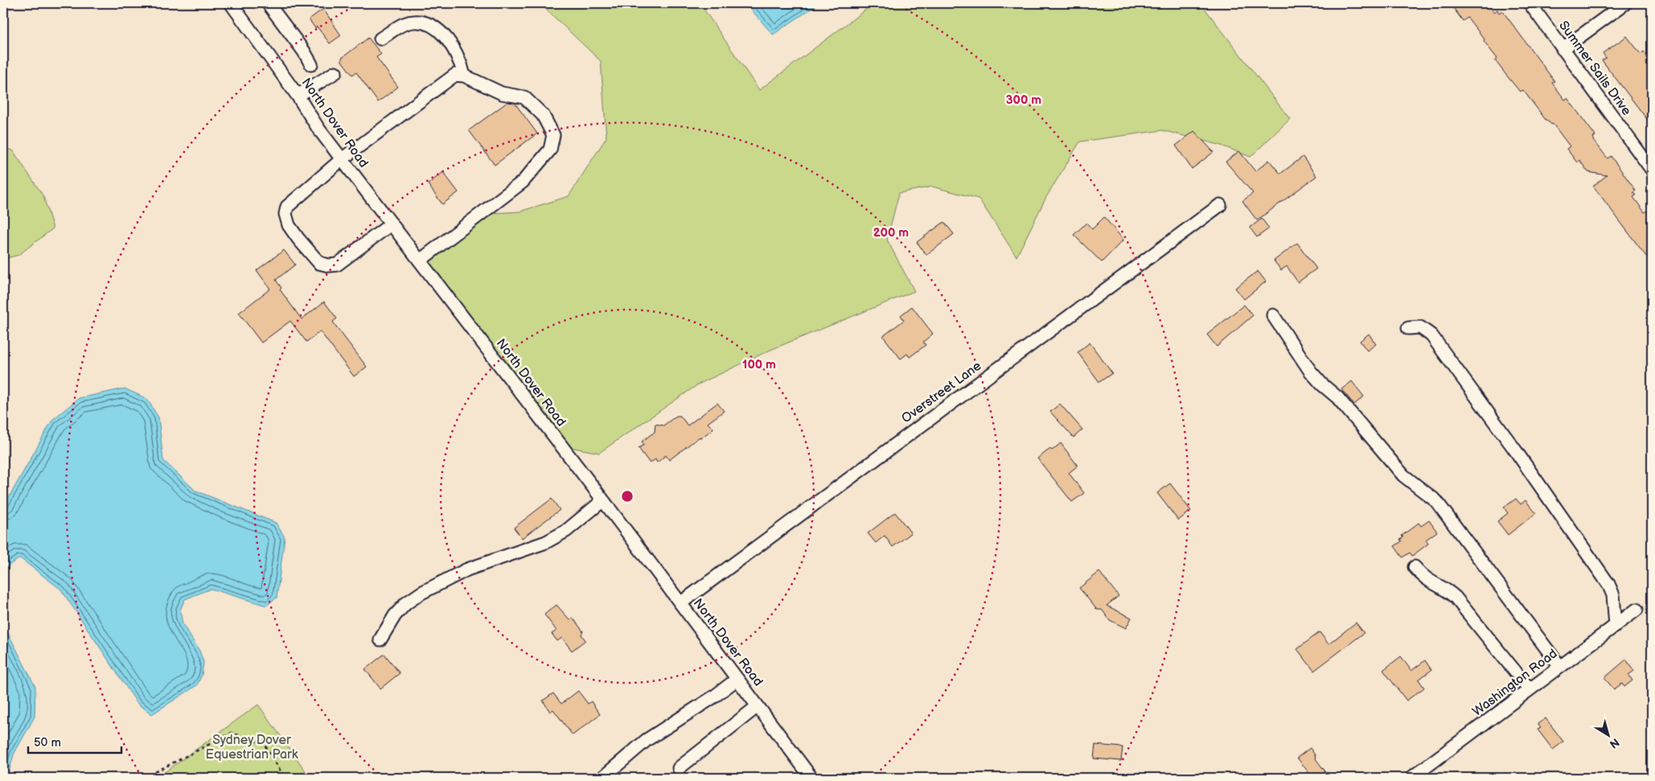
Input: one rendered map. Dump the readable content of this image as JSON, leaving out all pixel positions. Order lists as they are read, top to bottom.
{
  "streets": {
    "street": [
      "Summer Sails Drive",
      "North Dover Road",
      "Overstreet Lane",
      "Washington Road"
    ]
  },
  "crossings": [
    ["North Dover Road", "Overstreet Lane"]
  ],
  "parks": ["Sydney Dover Equestrian Park"],
  "scale_bar": "50 m",
  "north": "bottom right",
  "rings": ["300 m", "200 m", "100 m"]
}
